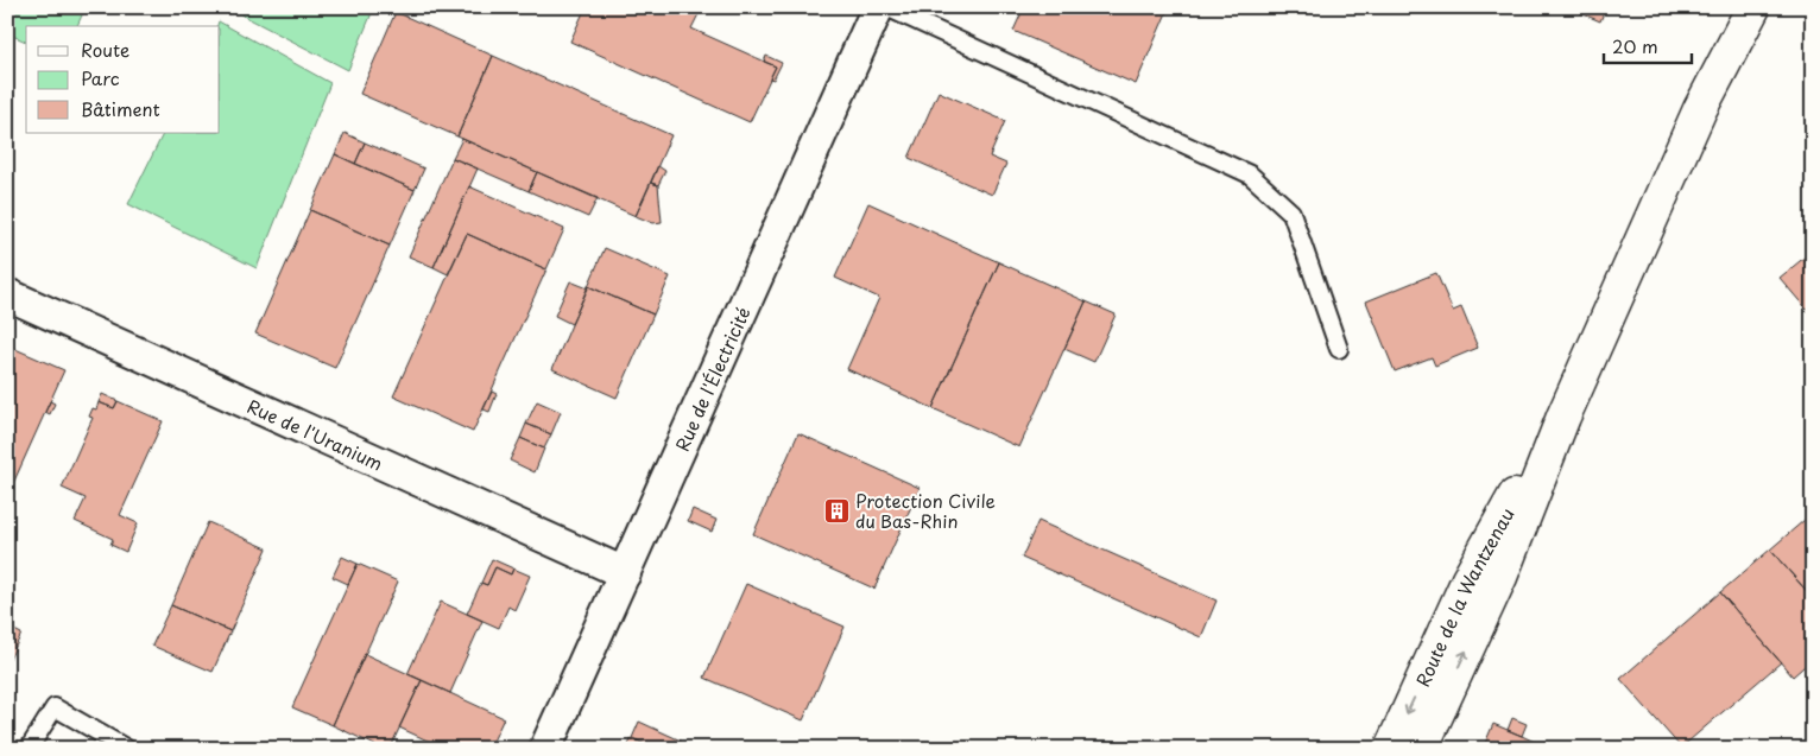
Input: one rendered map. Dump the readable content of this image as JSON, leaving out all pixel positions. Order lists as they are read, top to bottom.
{
  "streets": {
    "main road": ["Route de la Wantzenau"],
    "street": ["Rue de l'Électricité", "Rue de l'Uranium"]
  },
  "crossings": [
    ["Rue de l'Électricité", "Rue de l'Uranium"]
  ],
  "places": {
    "building": ["Protection Civile du Bas-Rhin"]
  },
  "legend": ["Route", "Parc", "Bâtiment"],
  "scale_bar": "20 m"
}
